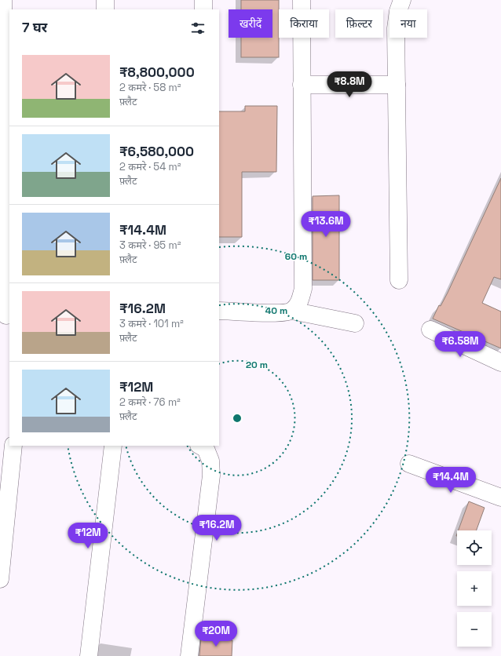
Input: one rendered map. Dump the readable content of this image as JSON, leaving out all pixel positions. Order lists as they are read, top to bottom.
{
  "page": {
    "chip": [
      "खरीदें",
      "किराया",
      "फ़िल्टर",
      "नया"
    ],
    "heading": "7 घर",
    "list": [
      {
        "name": "₹8,800,000",
        "note": "2 कमरे · 58 m² · फ़्लैट"
      },
      {
        "name": "₹6,580,000",
        "note": "2 कमरे · 54 m² · फ़्लैट"
      },
      {
        "name": "₹14.4M",
        "note": "3 कमरे · 95 m² · फ़्लैट"
      },
      {
        "name": "₹16.2M",
        "note": "3 कमरे · 101 m² · फ़्लैट"
      },
      {
        "name": "₹12M",
        "note": "2 कमरे · 76 m² · फ़्लैट"
      }
    ],
    "price": [
      "₹8.8M",
      "₹13.6M",
      "₹6.58M",
      "₹14.4M",
      "₹16.2M",
      "₹12M",
      "₹20M"
    ],
    "map_buttons": ["+", "−"]
  },
  "rings": ["60 m", "40 m", "20 m"]
}
